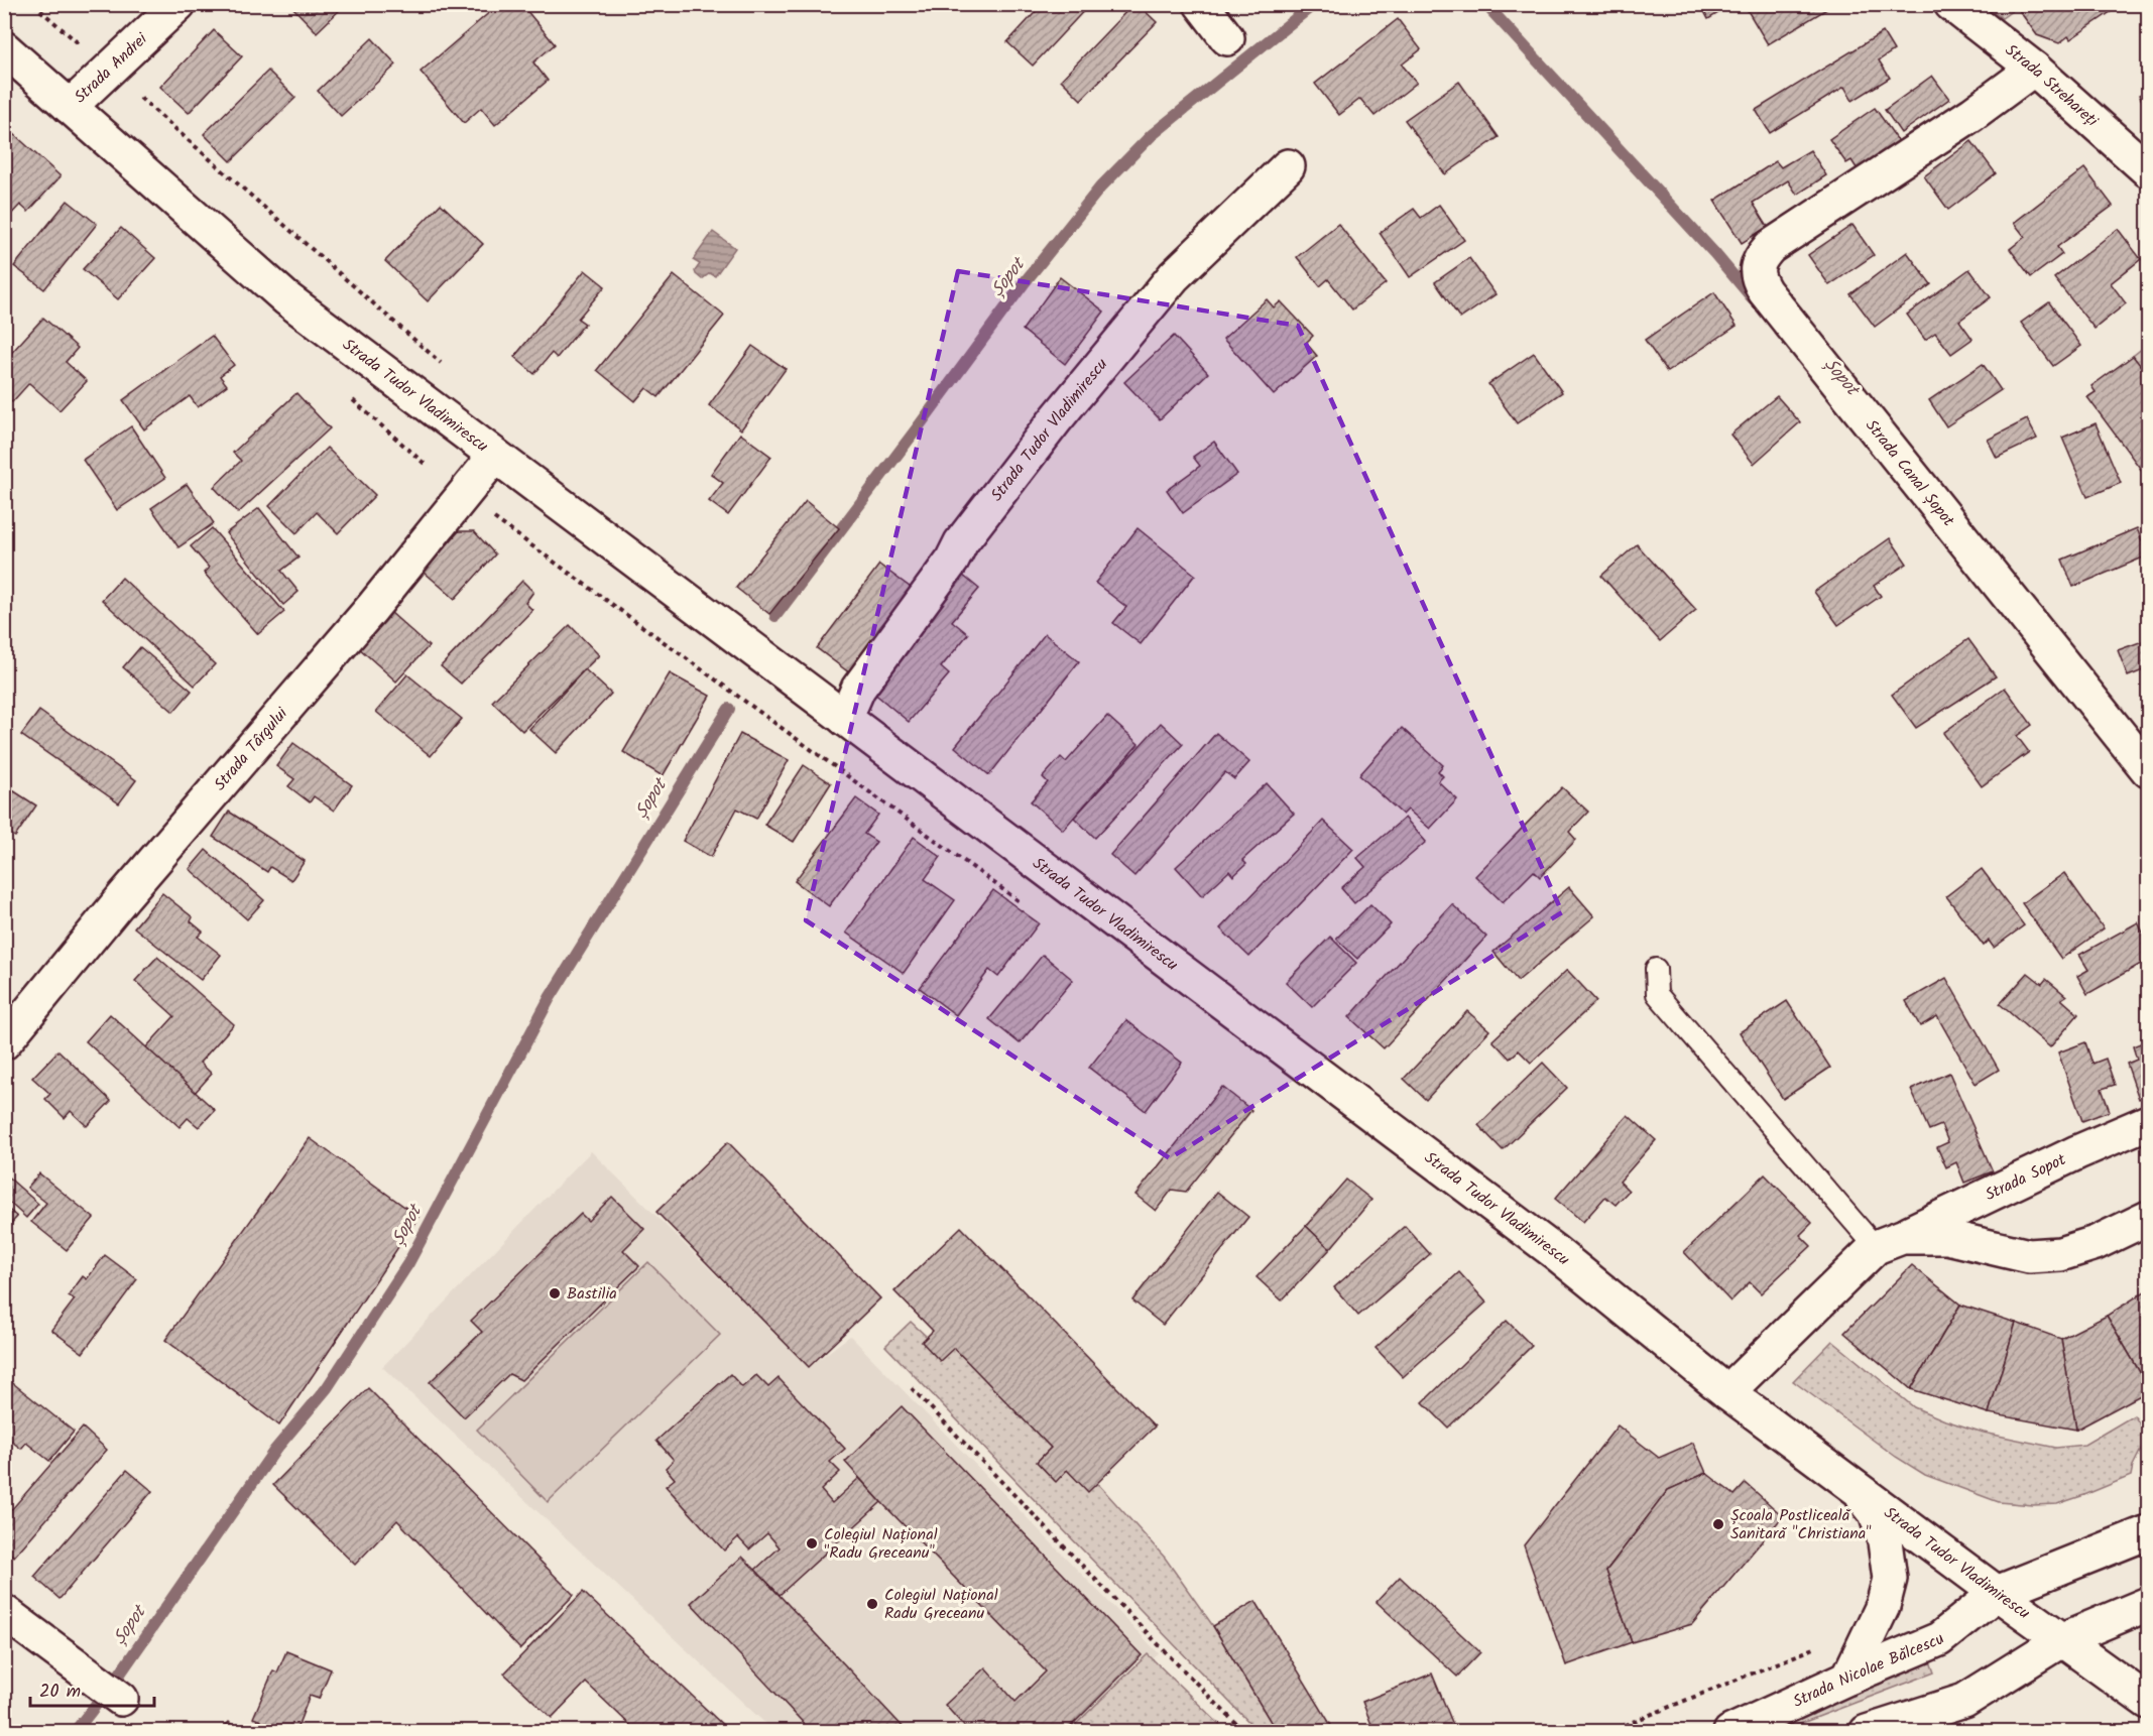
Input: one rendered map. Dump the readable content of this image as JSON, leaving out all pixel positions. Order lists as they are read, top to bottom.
{
  "streets": {
    "street": [
      "Strada Andrei",
      "Strada Strehareți",
      "Strada Tudor Vladimirescu",
      "Strada Canal Șopot",
      "Strada Târgului",
      "Strada Sopot",
      "Strada Nicolae Bălcescu"
    ]
  },
  "crossings": [
    ["Strada Andrei", "Strada Tudor Vladimirescu"],
    ["Strada Strehareți", "Strada Canal Șopot"],
    ["Strada Tudor Vladimirescu", "Strada Târgului"],
    ["Strada Tudor Vladimirescu", "Strada Sopot"],
    ["Strada Tudor Vladimirescu", "Strada Nicolae Bălcescu"]
  ],
  "water": ["Șopot"],
  "places": [
    "Bastilia",
    "Școala Postliceală Sanitară \"Christiana\"",
    "Colegiul Național \"Radu Greceanu\"",
    "Colegiul Național Radu Greceanu"
  ],
  "scale_bar": "20 m"
}
